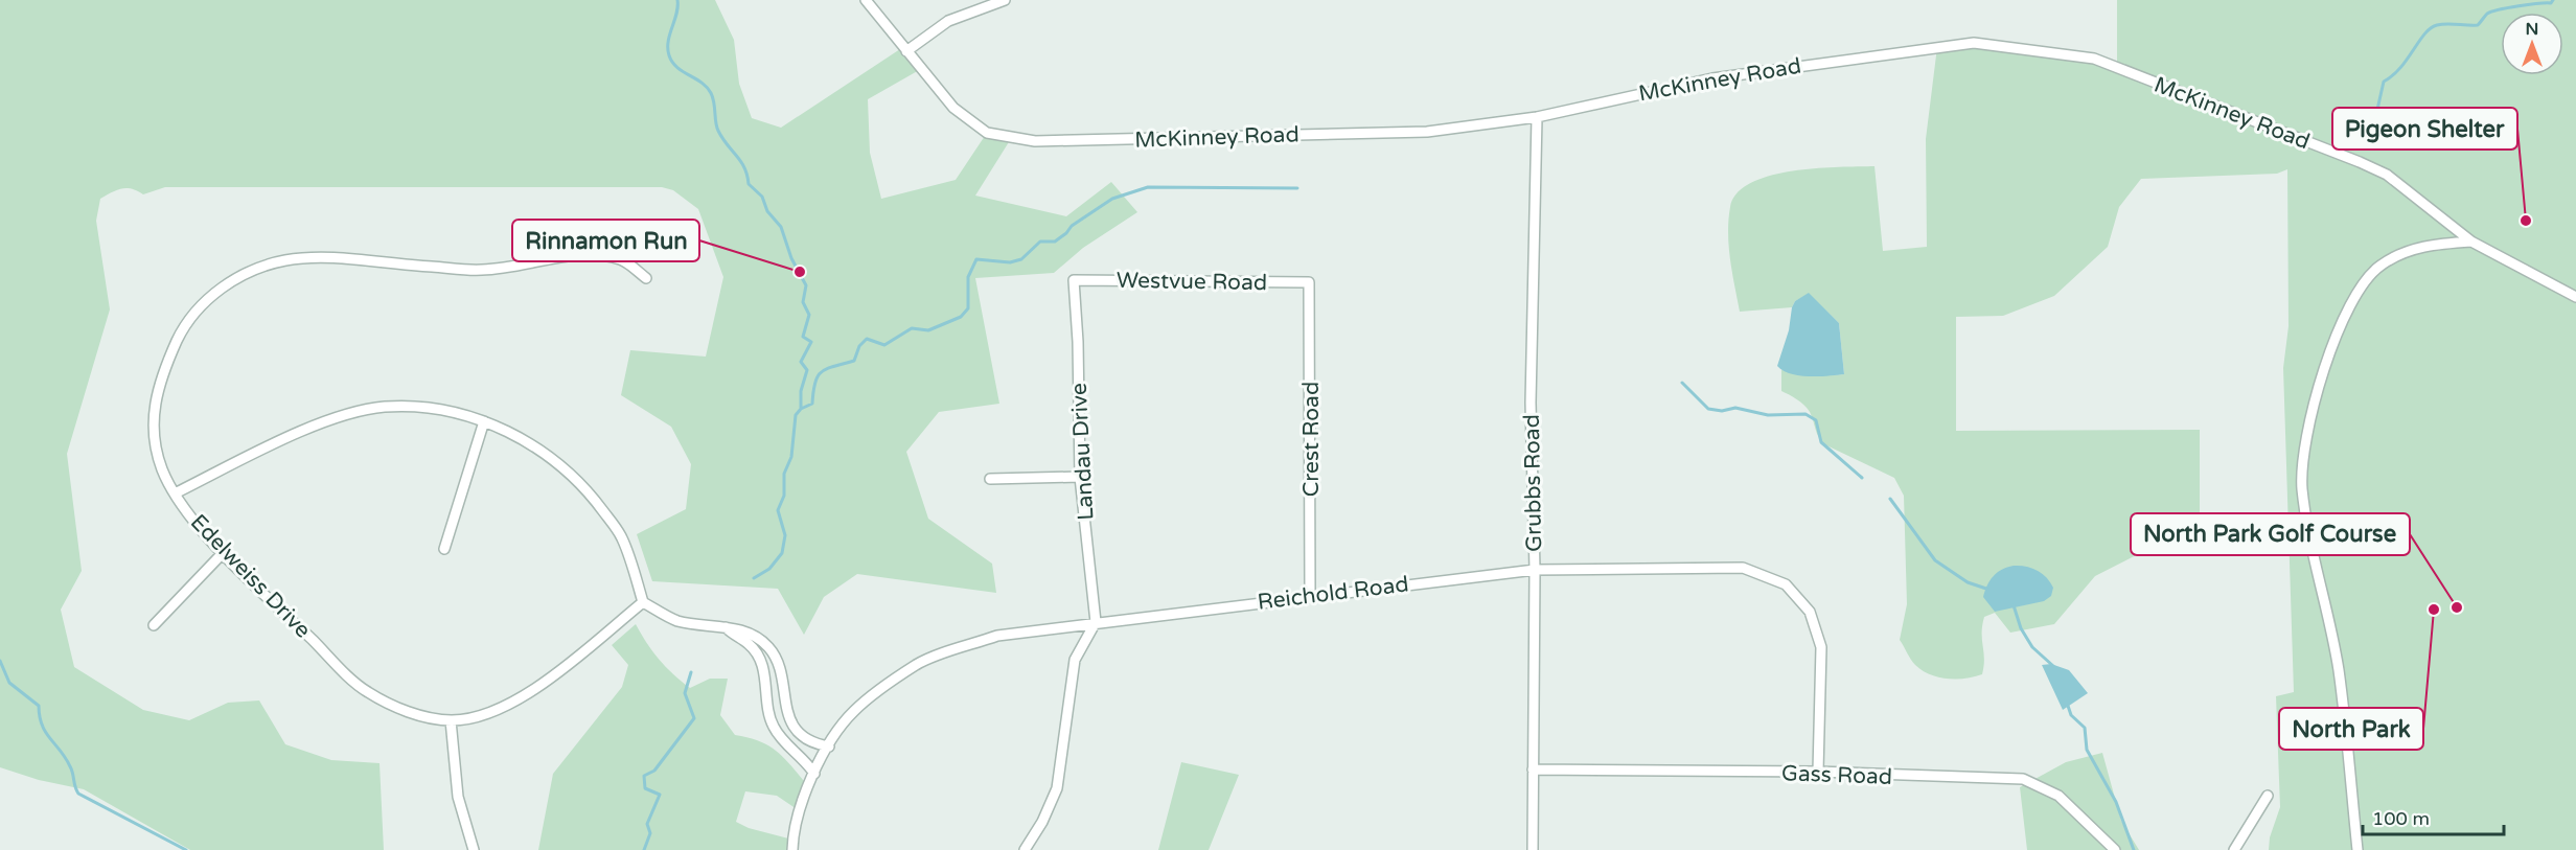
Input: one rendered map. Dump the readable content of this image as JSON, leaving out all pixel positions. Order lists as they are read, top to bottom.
{
  "streets": {
    "street": [
      "McKinney Road",
      "Westvue Road",
      "Crest Road",
      "Landau Drive",
      "Grubbs Road",
      "Edelweiss Drive",
      "Reichold Road",
      "Gass Road"
    ]
  },
  "crossings": [
    ["McKinney Road", "Grubbs Road"],
    ["Westvue Road", "Crest Road"],
    ["Westvue Road", "Landau Drive"],
    ["Crest Road", "Reichold Road"],
    ["Landau Drive", "Reichold Road"],
    ["Grubbs Road", "Reichold Road"],
    ["Grubbs Road", "Gass Road"],
    ["Reichold Road", "Gass Road"]
  ],
  "places": [
    "Pigeon Shelter",
    "Rinnamon Run",
    "North Park Golf Course",
    "North Park"
  ],
  "scale_bar": "100 m",
  "north": "top"
}
